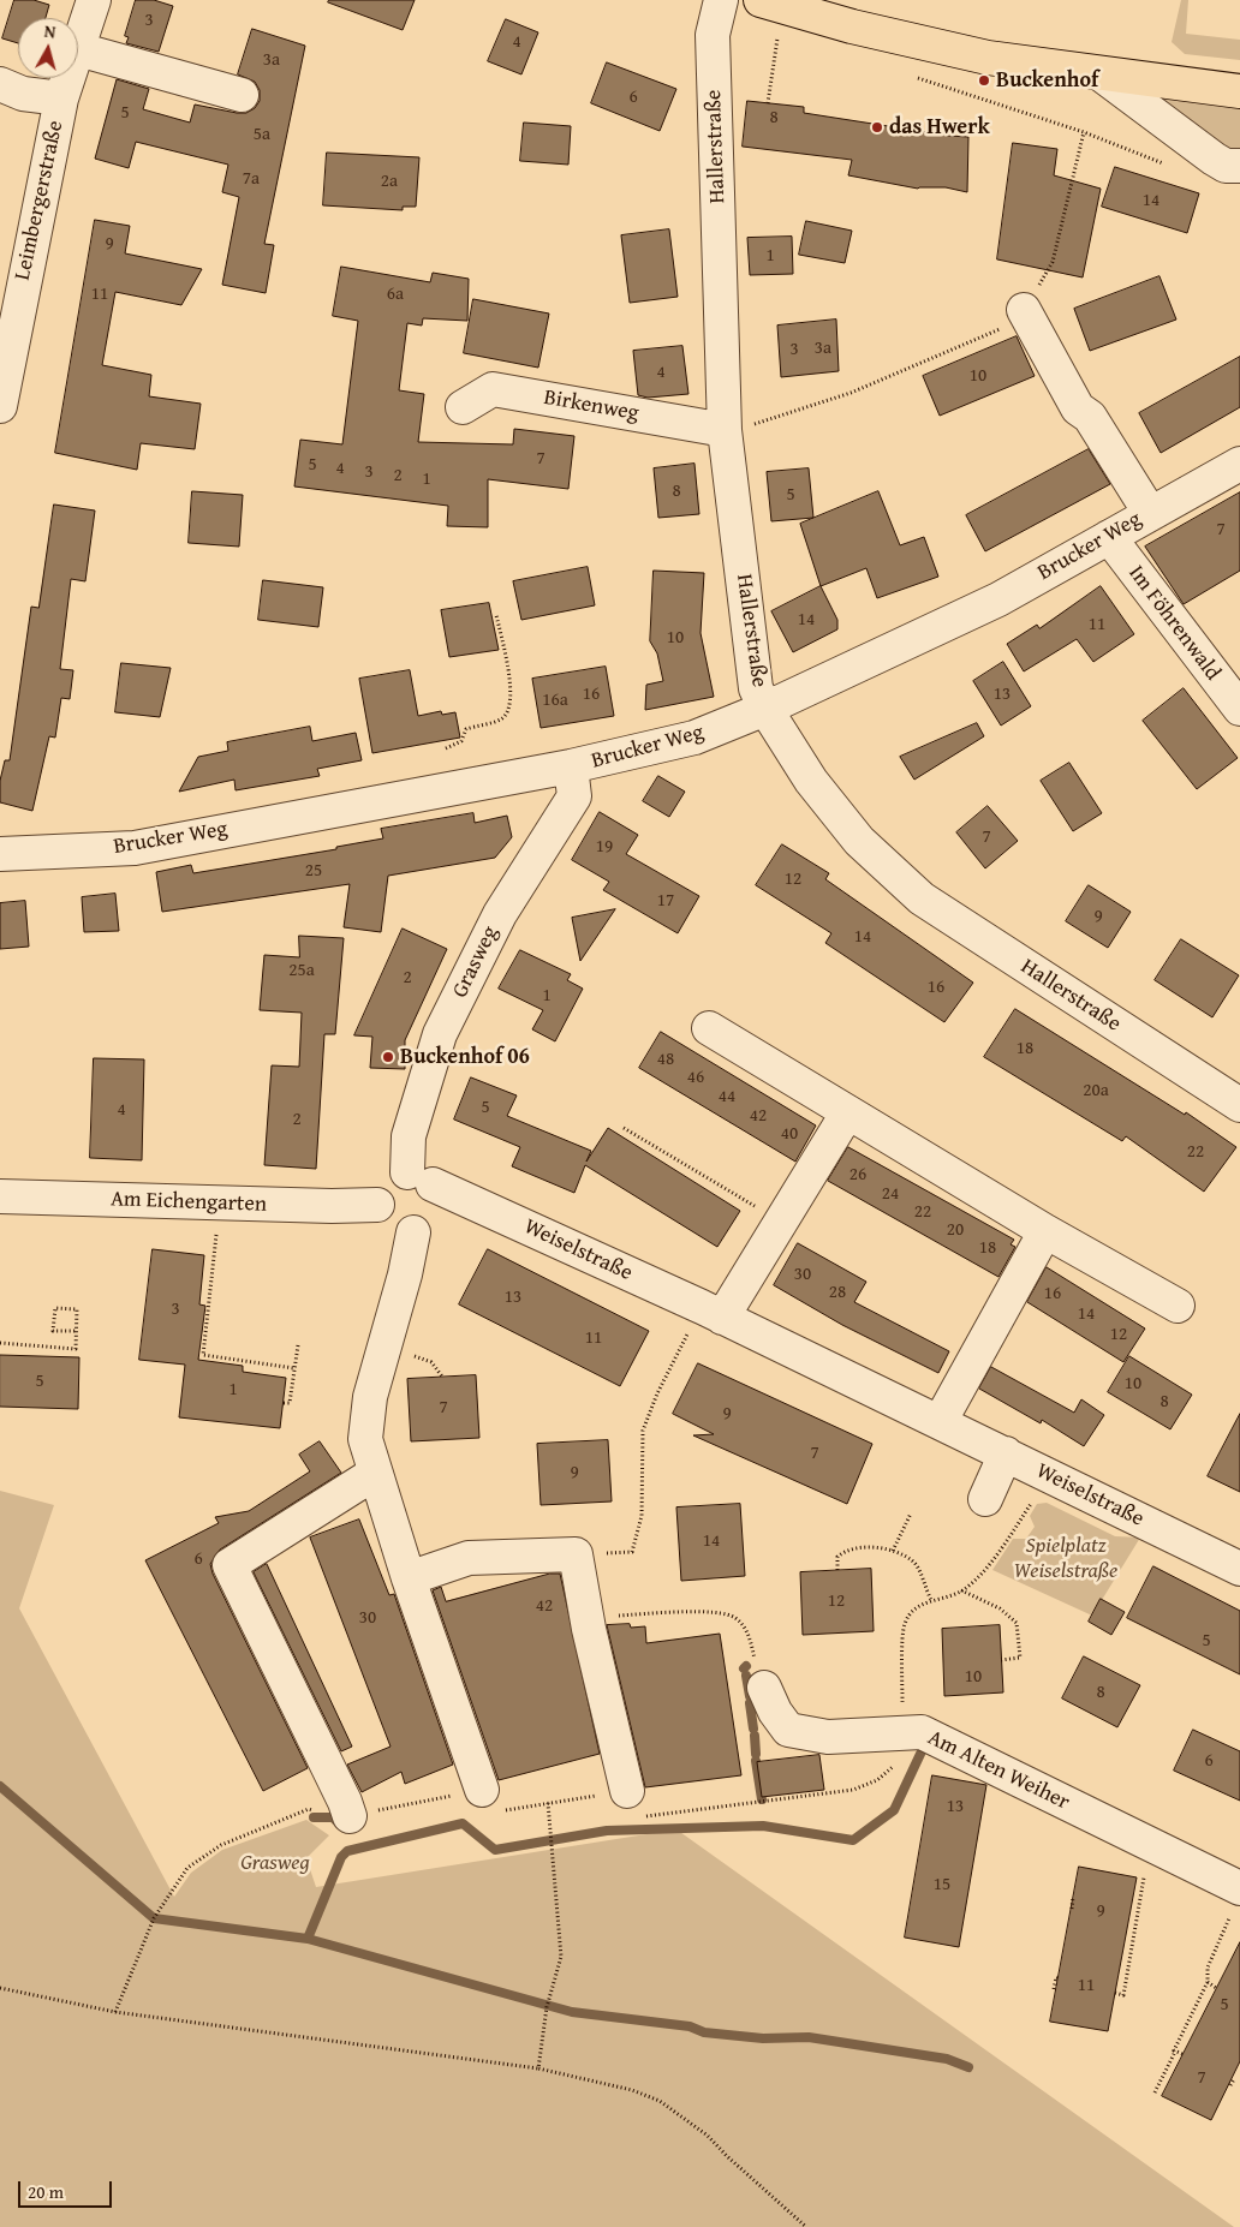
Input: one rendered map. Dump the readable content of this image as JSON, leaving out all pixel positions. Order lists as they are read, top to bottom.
{
  "streets": {
    "street": [
      "Hallerstraße",
      "Leimbergerstraße",
      "Birkenweg",
      "Brucker Weg",
      "Im Föhrenwald",
      "Grasweg",
      "Am Eichengarten",
      "Weiselstraße",
      "Am Alten Weiher"
    ]
  },
  "crossings": [
    ["Hallerstraße", "Birkenweg"],
    ["Hallerstraße", "Brucker Weg"],
    ["Brucker Weg", "Im Föhrenwald"],
    ["Brucker Weg", "Grasweg"],
    ["Grasweg", "Am Eichengarten"],
    ["Grasweg", "Weiselstraße"],
    ["Am Eichengarten", "Weiselstraße"]
  ],
  "parks": ["Spielplatz Weiselstraße", "Grasweg"],
  "places": ["Buckenhof", "das Hwerk", "Buckenhof 06"],
  "house_numbers": [
    "3",
    "4",
    "3a",
    "6",
    "5",
    "8",
    "5a",
    "7a",
    "2a",
    "14",
    "9",
    "1",
    "11",
    "6a",
    "3a",
    "3",
    "4",
    "10",
    "7",
    "5",
    "4",
    "3",
    "2",
    "1",
    "8",
    "5",
    "7",
    "14",
    "11",
    "10",
    "16",
    "13",
    "16a",
    "7",
    "19",
    "25",
    "12",
    "17",
    "9",
    "14",
    "25a",
    "2",
    "16",
    "1",
    "18",
    "48",
    "46",
    "20a",
    "44",
    "5",
    "4",
    "42",
    "2",
    "40",
    "22",
    "26",
    "24",
    "22",
    "20",
    "18",
    "30",
    "28",
    "16",
    "13",
    "3",
    "14",
    "12",
    "11",
    "5",
    "10",
    "1",
    "8",
    "7",
    "9",
    "7",
    "9",
    "14",
    "6",
    "12",
    "42",
    "30",
    "5",
    "10",
    "8",
    "6",
    "13",
    "15",
    "9",
    "11",
    "5",
    "7"
  ],
  "scale_bar": "20 m",
  "north": "top"
}
